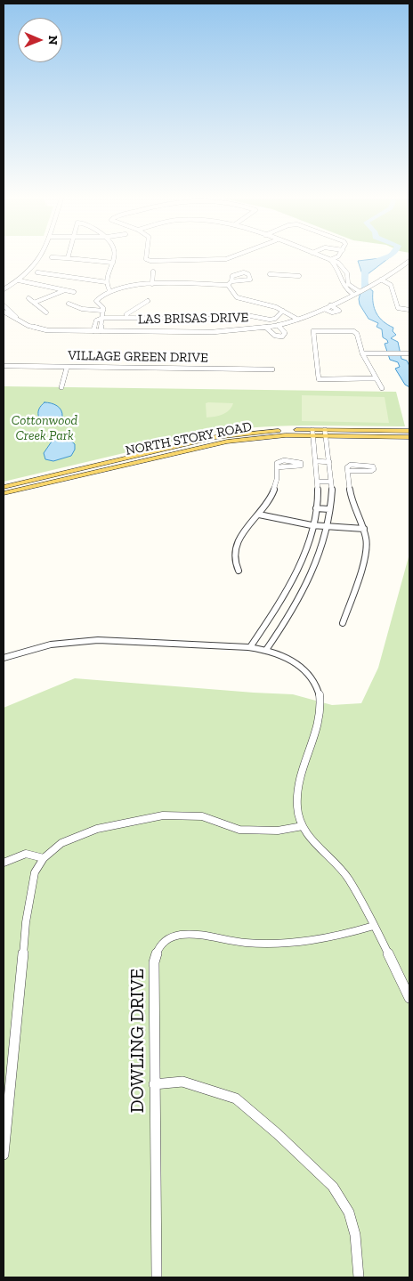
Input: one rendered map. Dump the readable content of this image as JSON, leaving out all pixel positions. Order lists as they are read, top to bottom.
{
  "streets": {
    "main road": ["NORTH STORY ROAD"],
    "street": ["LAS BRISAS DRIVE", "VILLAGE GREEN DRIVE", "DOWLING DRIVE"]
  },
  "parks": ["Cottonwood Creek Park"],
  "north": "right"
}
